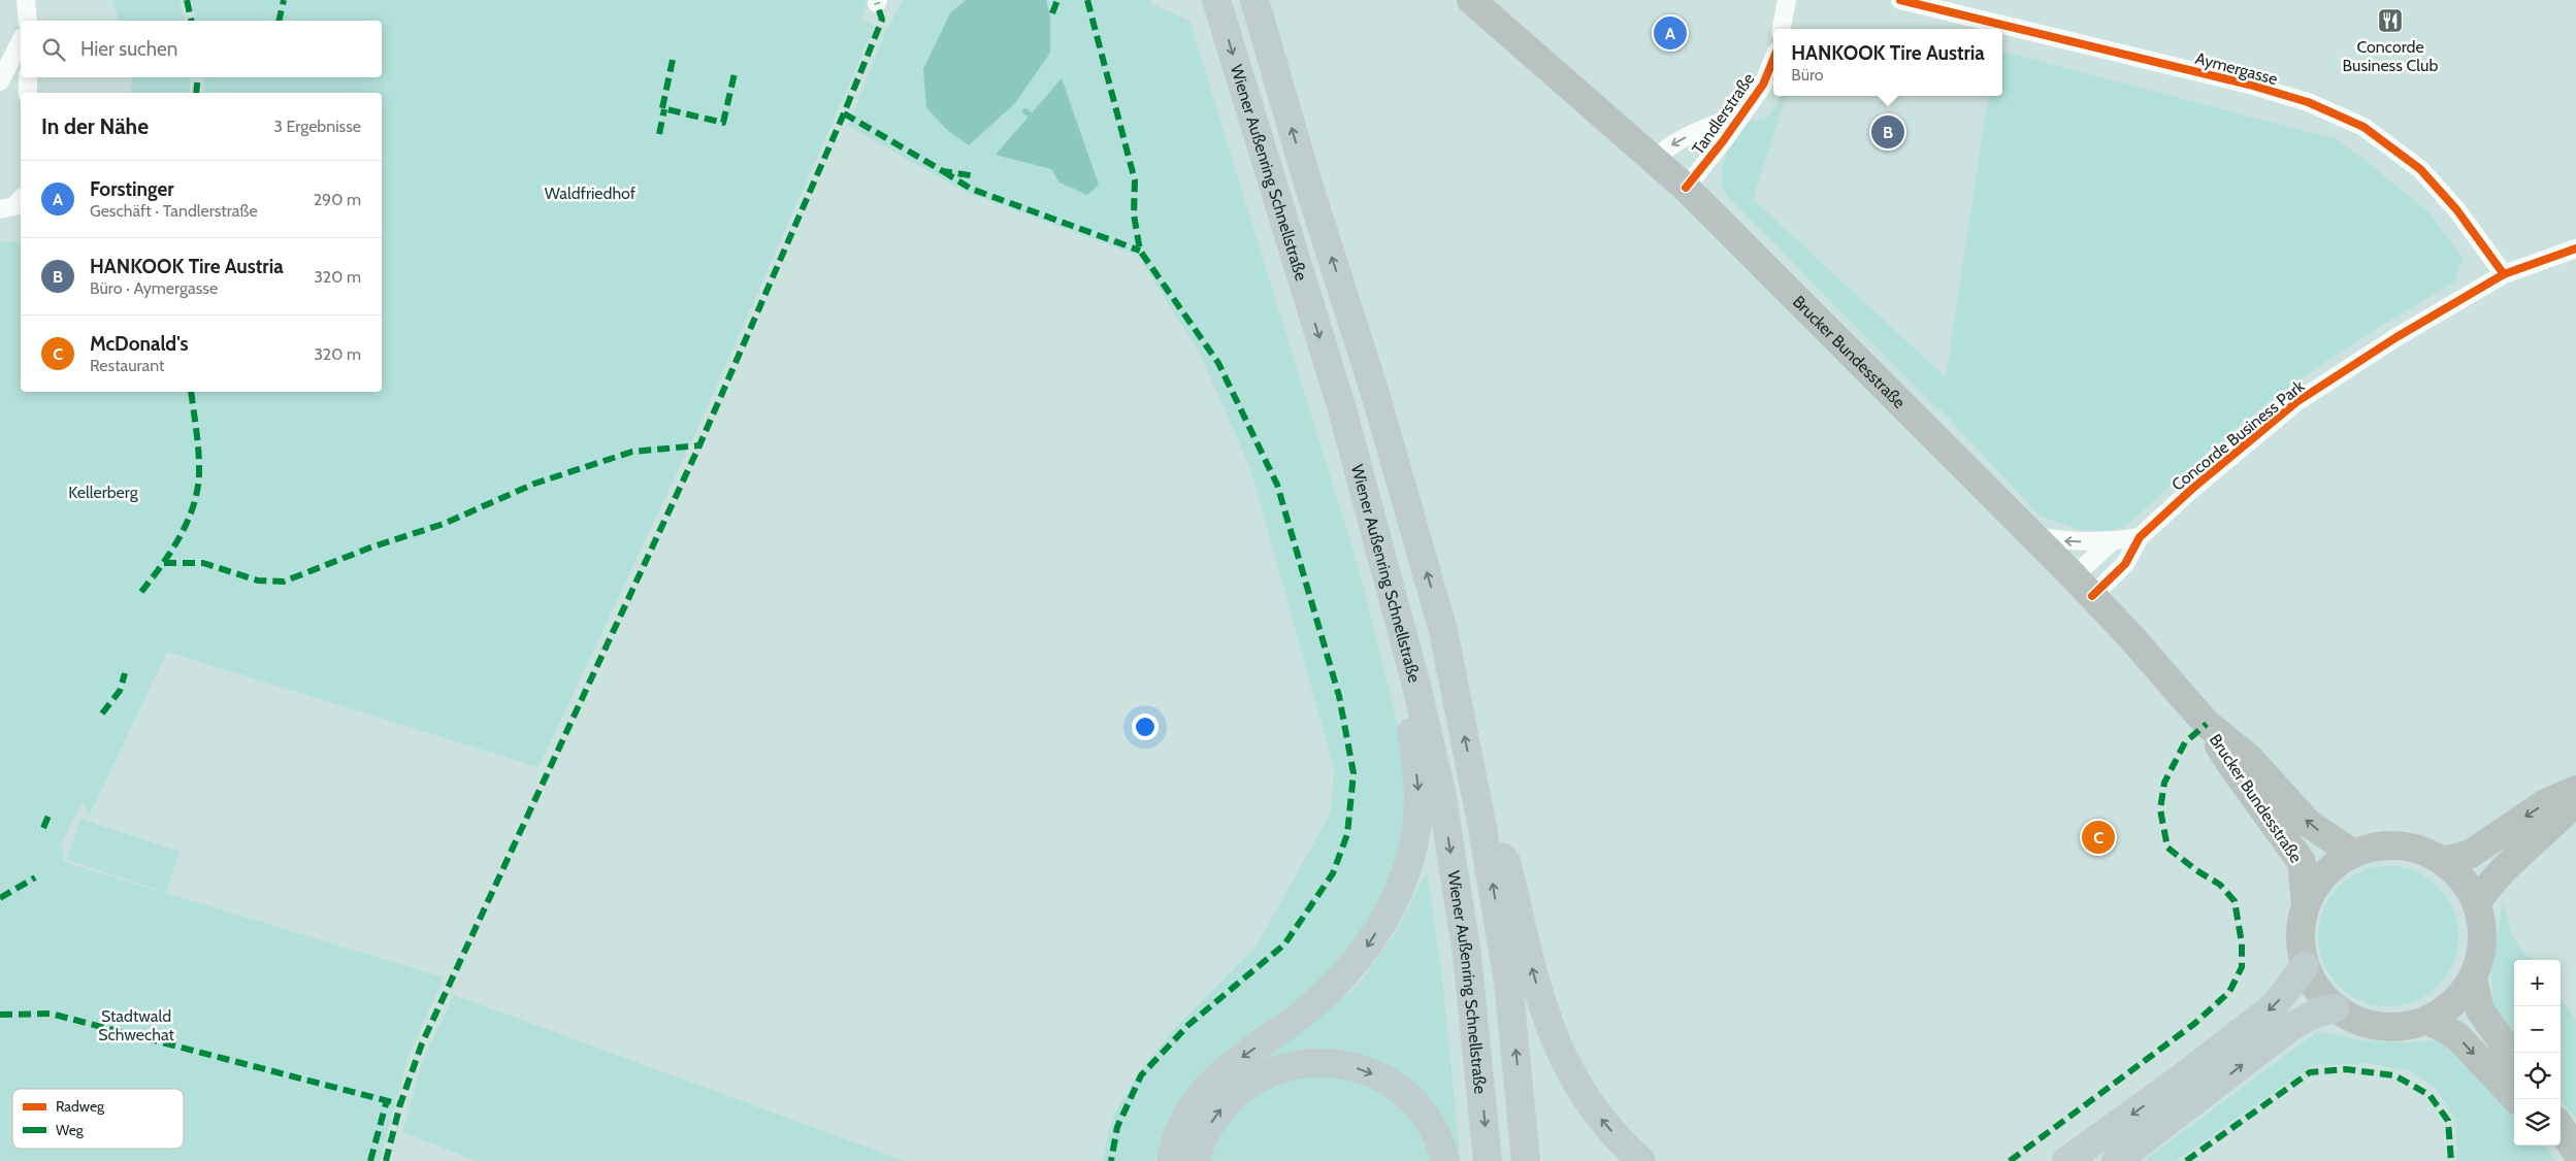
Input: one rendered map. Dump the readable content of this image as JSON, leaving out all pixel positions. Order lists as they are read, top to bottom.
{
  "streets": {
    "highway": ["Wiener Außenring Schnellstraße"],
    "main road": ["Brucker Bundesstraße"],
    "street": ["Aymergasse", "Tandlerstraße", "Concorde Business Park"]
  },
  "crossings": [
    ["Aymergasse", "Concorde Business Park"],
    ["Tandlerstraße", "Brucker Bundesstraße"],
    ["Brucker Bundesstraße", "Concorde Business Park"]
  ],
  "one_way": ["Tandlerstraße"],
  "parks": ["Waldfriedhof", "Kellerberg", "Stadtwald Schwechat"],
  "places": {
    "restaurant": ["Concorde Business Club"]
  },
  "legend": ["Radweg", "Weg"],
  "page": {
    "pins": ["A", "B", "C"],
    "search": "Hier suchen",
    "popup": ["HANKOOK Tire Austria", "Büro"],
    "heading": ["In der Nähe", "3 Ergebnisse"],
    "list": [
      {
        "mark": "A",
        "name": "Forstinger",
        "note": "Geschäft · Tandlerstraße",
        "value": "290 m"
      },
      {
        "mark": "B",
        "name": "HANKOOK Tire Austria",
        "note": "Büro · Aymergasse",
        "value": "320 m"
      },
      {
        "mark": "C",
        "name": "McDonald's",
        "note": "Restaurant",
        "value": "320 m"
      }
    ],
    "map_buttons": ["+", "−"]
  }
}
